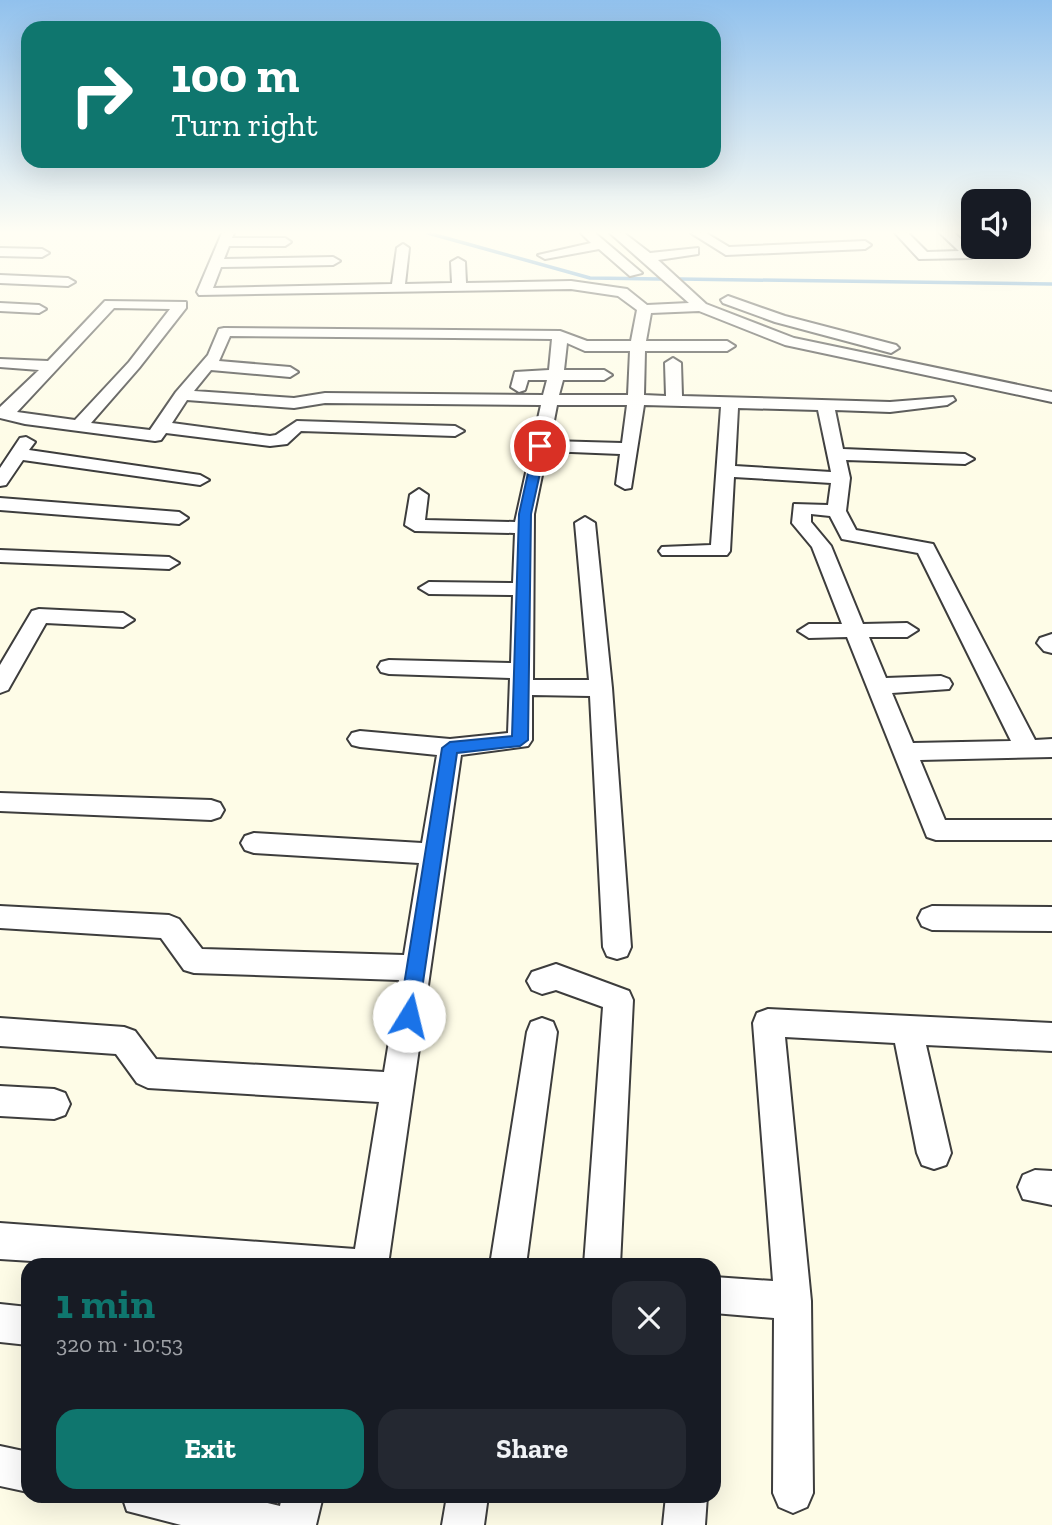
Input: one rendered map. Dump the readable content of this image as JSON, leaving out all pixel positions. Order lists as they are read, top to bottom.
{
  "page": {
    "turn": ["100 m", "Turn right"],
    "heading": ["1 min", "320 m · 10:53"],
    "buttons": ["Exit", "Share"]
  }
}
